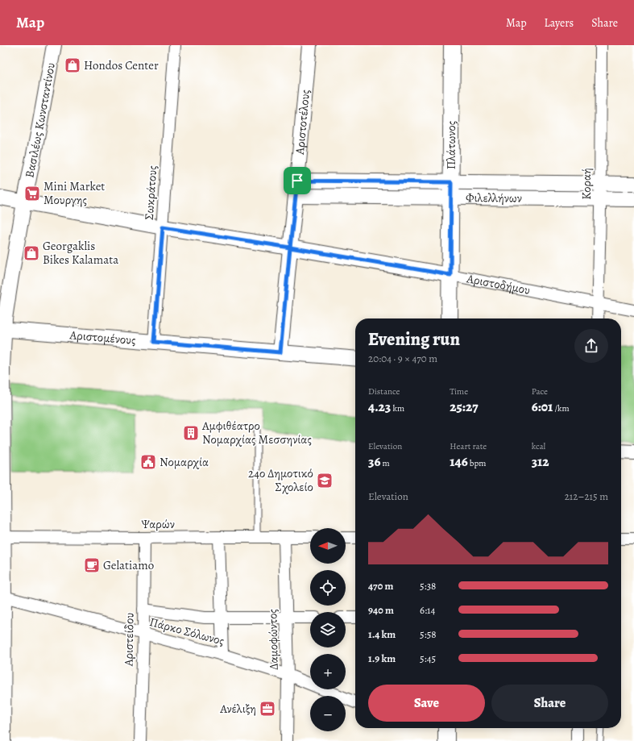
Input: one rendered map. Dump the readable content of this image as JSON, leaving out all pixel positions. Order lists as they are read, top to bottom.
{
  "streets": {
    "main road": ["Πλάτωνος"],
    "street": [
      "Βασιλέως Κωνσταντίνου",
      "Αριστοτέλους",
      "Κοραή",
      "Σωκράτους",
      "Φιλελλήνων",
      "Αριστοδήμου",
      "Αριστομένους",
      "Ψαρών",
      "Πάρκο Σόλωνος",
      "Αριστείδου",
      "Δαμοφώντος"
    ]
  },
  "crossings": [
    ["Βασιλέως Κωνσταντίνου", "Αριστοδήμου"],
    ["Βασιλέως Κωνσταντίνου", "Αριστομένους"],
    ["Βασιλέως Κωνσταντίνου", "Ψαρών"],
    ["Βασιλέως Κωνσταντίνου", "Πάρκο Σόλωνος"],
    ["Αριστοτέλους", "Φιλελλήνων"],
    ["Αριστοτέλους", "Αριστοδήμου"],
    ["Αριστοτέλους", "Αριστομένους"],
    ["Πλάτωνος", "Φιλελλήνων"],
    ["Πλάτωνος", "Αριστοδήμου"],
    ["Κοραή", "Φιλελλήνων"],
    ["Κοραή", "Αριστοδήμου"],
    ["Σωκράτους", "Αριστοδήμου"],
    ["Σωκράτους", "Αριστομένους"],
    ["Ψαρών", "Αριστείδου"],
    ["Ψαρών", "Δαμοφώντος"],
    ["Πάρκο Σόλωνος", "Αριστείδου"],
    ["Πάρκο Σόλωνος", "Δαμοφώντος"]
  ],
  "places": {
    "shop": ["Hondos Center", "Georgaklis Bikes Kalamata"],
    "supermarket": ["Mini Market Μουργης"],
    "building": ["Αμφιθέατρο Νομαρχίας Μεσσηνίας"],
    "public building": ["Νομαρχία"],
    "school or university": ["24ο Δημοτικό Σχολείο"],
    "cafe": ["Gelatiamo"],
    "office": ["Ανέλιξη"]
  },
  "north": "left",
  "page": {
    "header": "Map",
    "nav": ["Map", "Layers", "Share"],
    "heading": ["Evening run", "20:04 · 9 × 470 m"],
    "stats": [
      ["Distance", "4.23 km"],
      ["Time", "25:27"],
      ["Pace", "6:01 /km"],
      ["Elevation", "36 m"],
      ["Heart rate", "146 bpm"],
      ["kcal", "312"]
    ],
    "chart": ["Elevation", "212–215 m"],
    "map_buttons": ["+", "−"],
    "list": [
      {
        "name": "470 m",
        "note": "5:38"
      },
      {
        "name": "940 m",
        "note": "6:14"
      },
      {
        "name": "1.4 km",
        "note": "5:58"
      },
      {
        "name": "1.9 km",
        "note": "5:45"
      }
    ],
    "buttons": ["Save", "Share"]
  }
}
